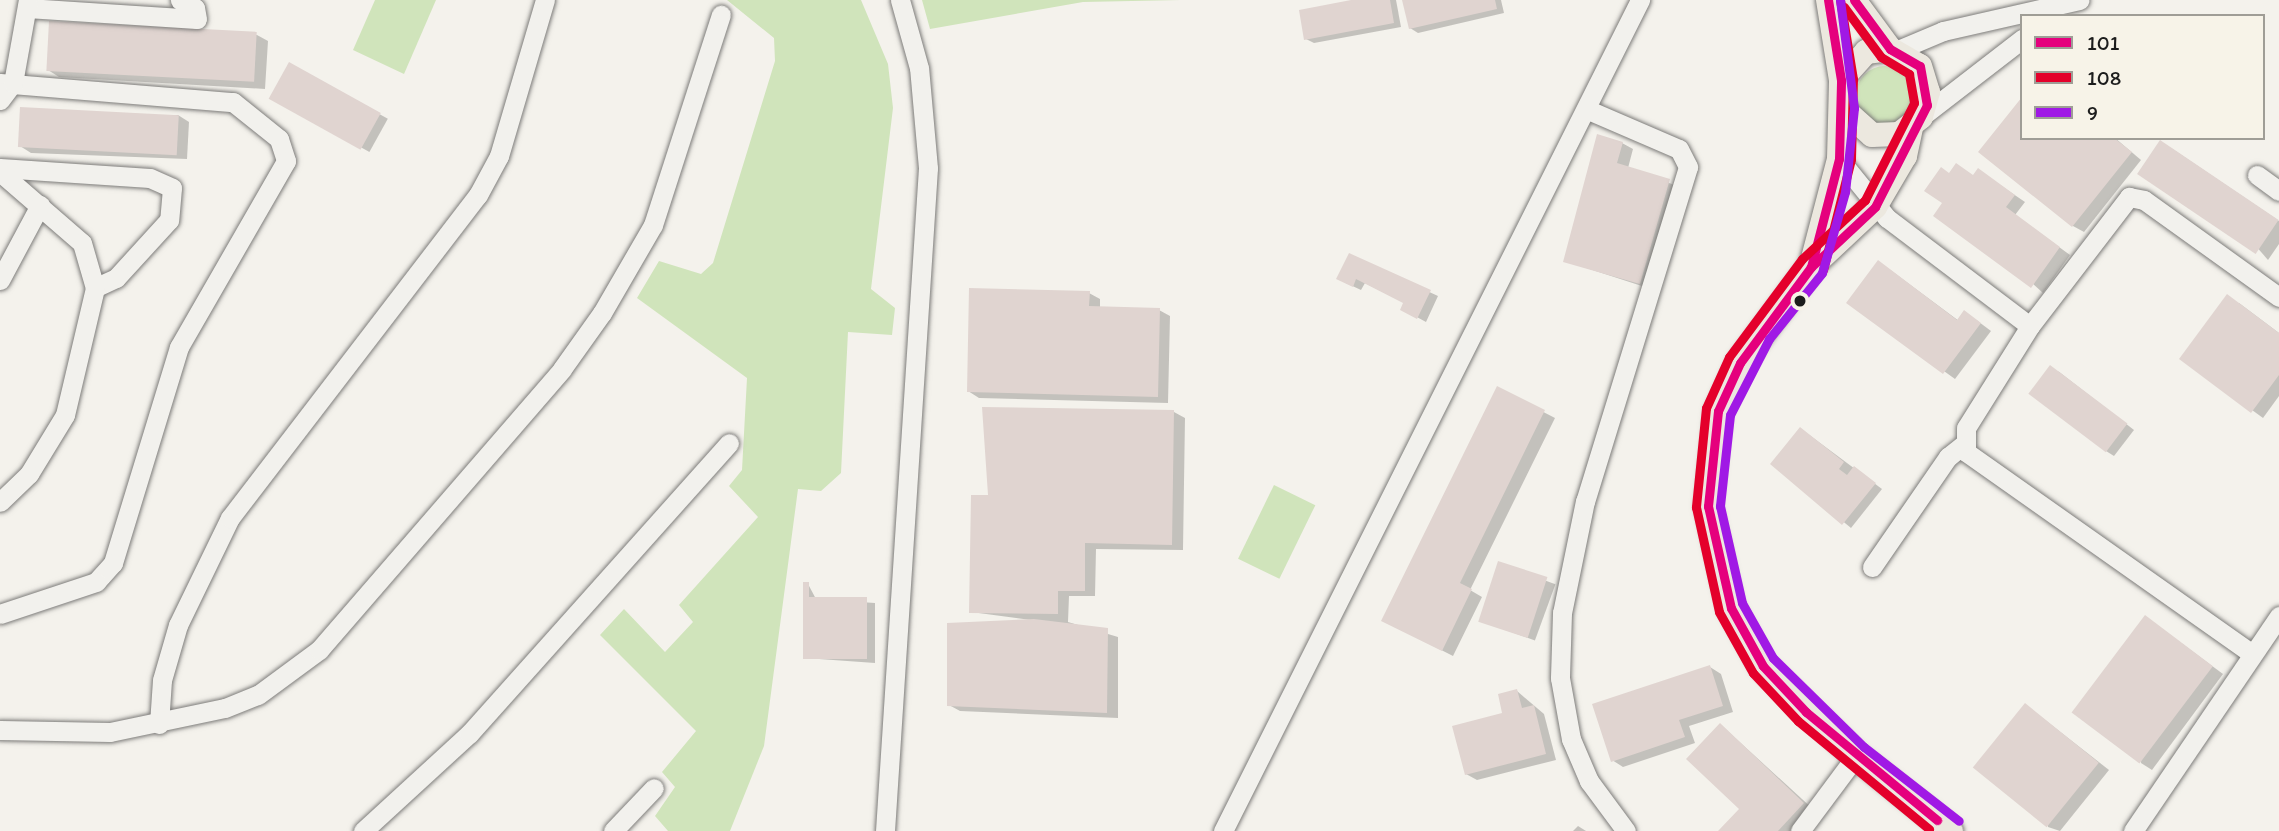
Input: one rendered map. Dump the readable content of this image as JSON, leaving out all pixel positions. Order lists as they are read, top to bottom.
{
  "lines": ["transit line 101", "transit line 108", "transit line 9"],
  "legend": ["101", "108", "9"]
}
